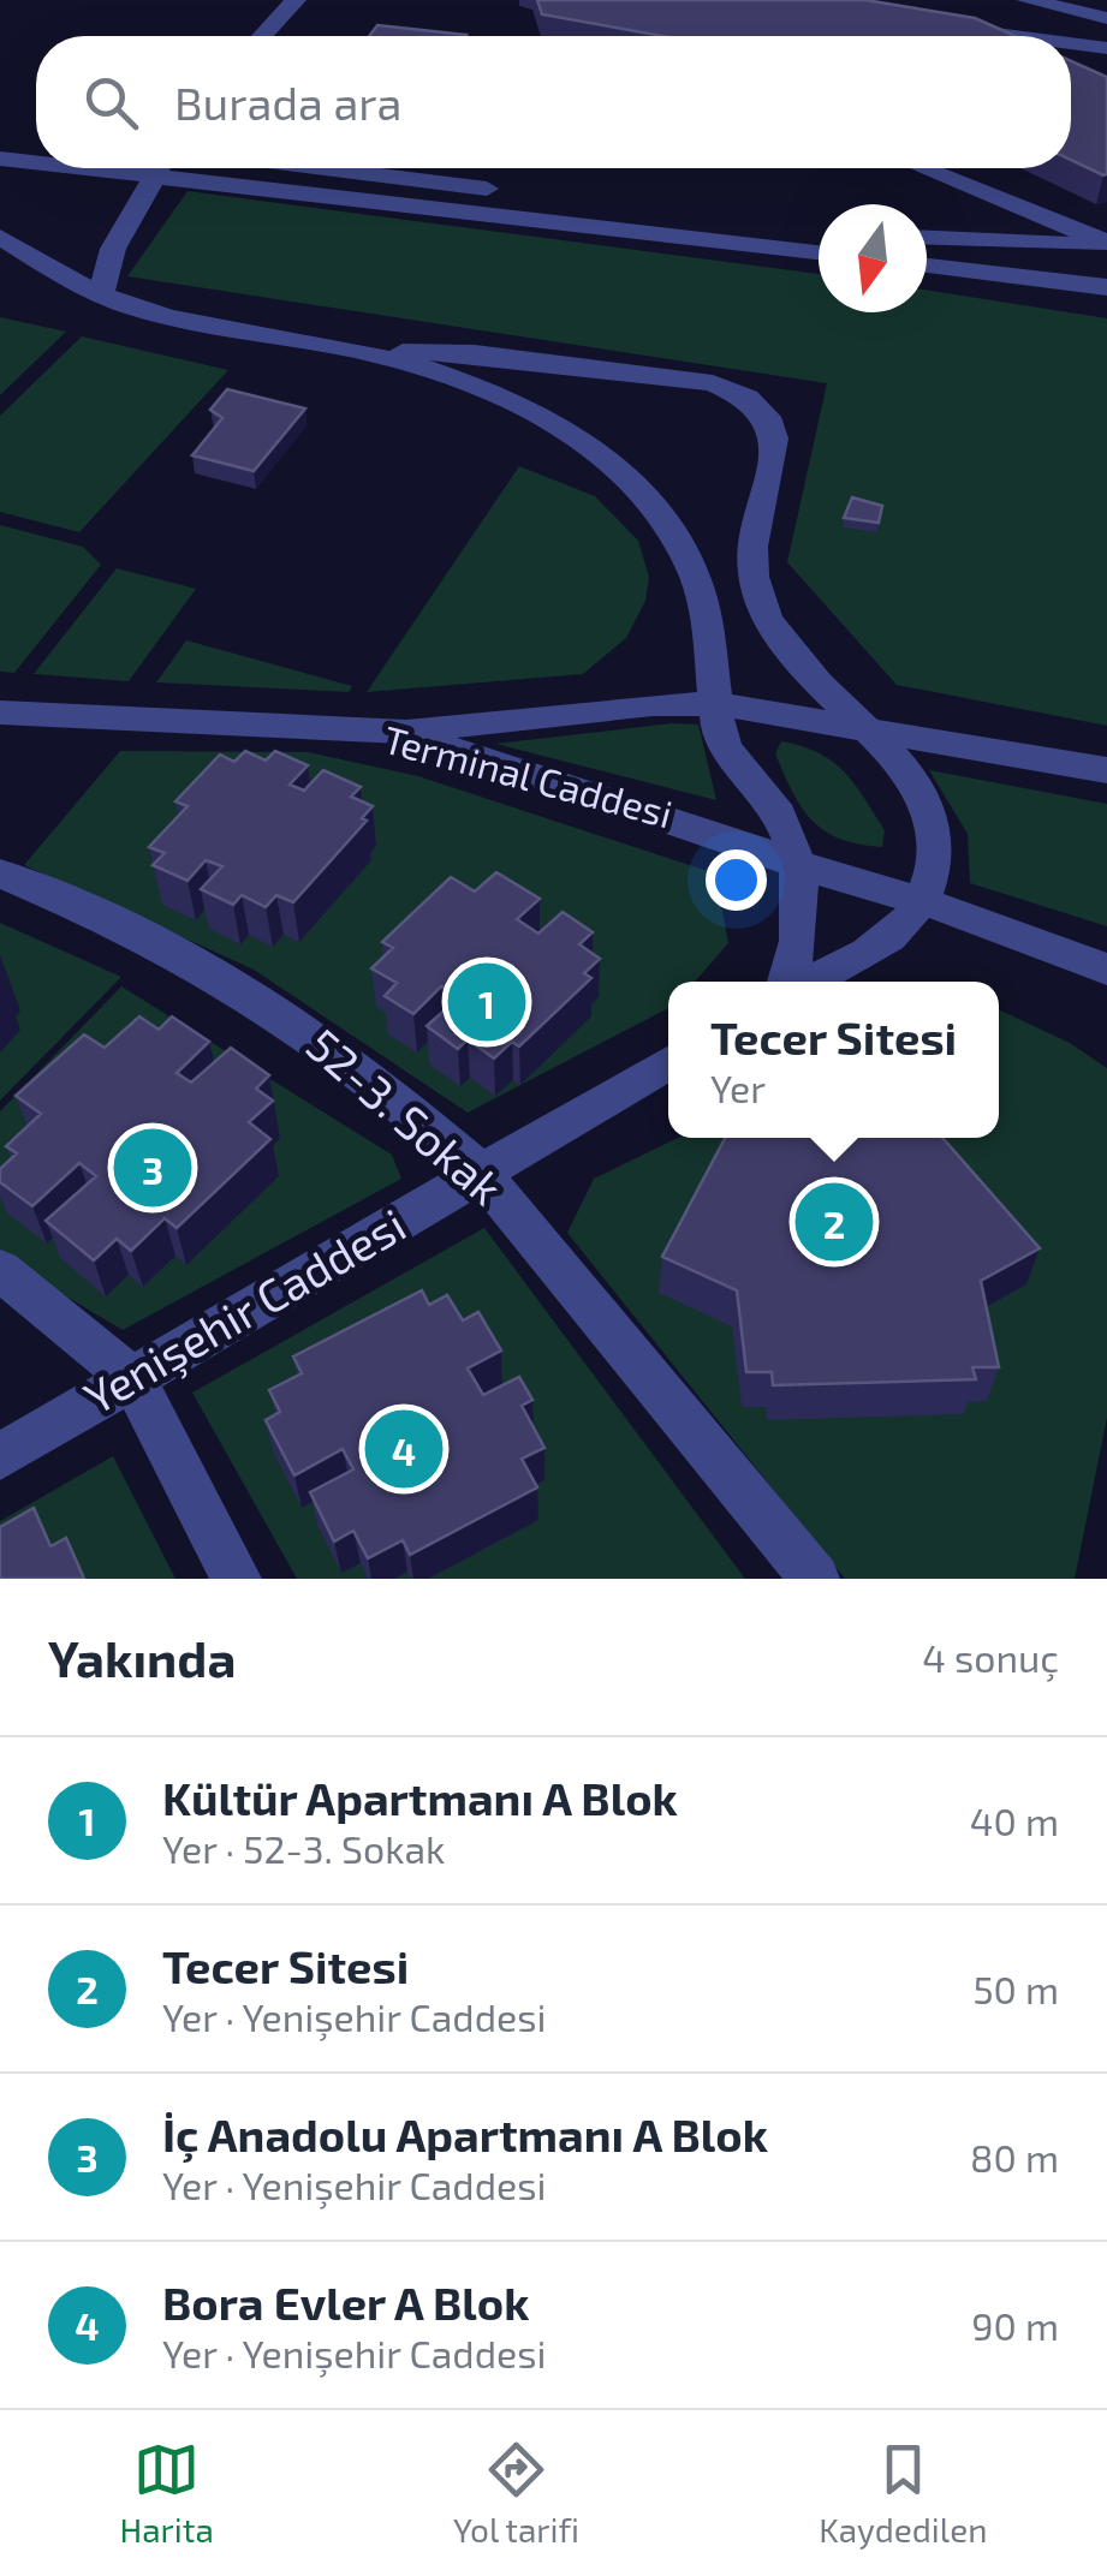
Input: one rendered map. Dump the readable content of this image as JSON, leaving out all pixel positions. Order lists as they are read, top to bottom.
{
  "streets": {
    "street": ["Terminal Caddesi", "52-3. Sokak", "Yenişehir Caddesi"]
  },
  "crossings": [
    ["52-3. Sokak", "Yenişehir Caddesi"]
  ],
  "north": "bottom",
  "page": {
    "search": "Burada ara",
    "pins": [
      "1",
      "3",
      "2",
      "4"
    ],
    "popup": ["Tecer Sitesi", "Yer"],
    "heading": ["Yakında", "4 sonuç"],
    "list": [
      {
        "mark": "1",
        "name": "Kültür Apartmanı A Blok",
        "note": "Yer · 52-3. Sokak",
        "value": "40 m"
      },
      {
        "mark": "2",
        "name": "Tecer Sitesi",
        "note": "Yer · Yenişehir Caddesi",
        "value": "50 m"
      },
      {
        "mark": "3",
        "name": "İç Anadolu Apartmanı A Blok",
        "note": "Yer · Yenişehir Caddesi",
        "value": "80 m"
      },
      {
        "mark": "4",
        "name": "Bora Evler A Blok",
        "note": "Yer · Yenişehir Caddesi",
        "value": "90 m"
      }
    ],
    "nav": ["Harita", "Yol tarifi", "Kaydedilen"]
  }
}
